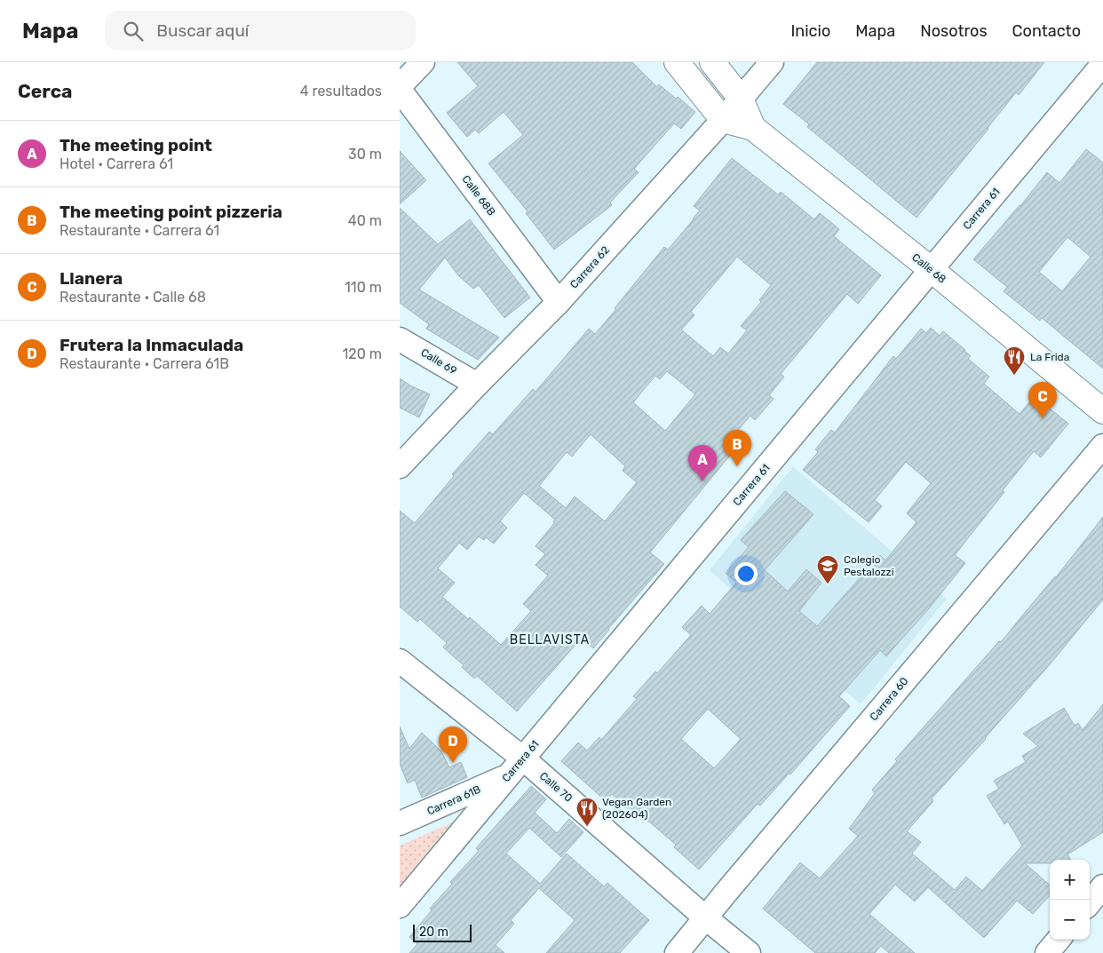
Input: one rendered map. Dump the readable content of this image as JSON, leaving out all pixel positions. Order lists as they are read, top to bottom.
{
  "streets": {
    "street": [
      "Calle 68B",
      "Carrera 61",
      "Carrera 62",
      "Calle 68",
      "Calle 69",
      "Carrera 60",
      "Calle 70",
      "Carrera 61B"
    ]
  },
  "crossings": [
    ["Calle 68B", "Carrera 62"],
    ["Carrera 61", "Calle 68"],
    ["Carrera 61", "Calle 70"],
    ["Carrera 61", "Carrera 61B"],
    ["Carrera 62", "Calle 68"],
    ["Carrera 62", "Calle 69"],
    ["Carrera 60", "Calle 70"]
  ],
  "districts": ["BELLAVISTA"],
  "places": {
    "restaurant": ["La Frida", "Vegan Garden (202604)"],
    "school or university": ["Colegio Pestalozzi"]
  },
  "scale_bar": "20 m",
  "page": {
    "header": "Mapa",
    "search": "Buscar aquí",
    "nav": [
      "Inicio",
      "Mapa",
      "Nosotros",
      "Contacto"
    ],
    "heading": ["Cerca", "4 resultados"],
    "list": [
      {
        "mark": "A",
        "name": "The meeting point",
        "note": "Hotel · Carrera 61",
        "value": "30 m"
      },
      {
        "mark": "B",
        "name": "The meeting point pizzeria",
        "note": "Restaurante · Carrera 61",
        "value": "40 m"
      },
      {
        "mark": "C",
        "name": "Llanera",
        "note": "Restaurante · Calle 68",
        "value": "110 m"
      },
      {
        "mark": "D",
        "name": "Frutera la Inmaculada",
        "note": "Restaurante · Carrera 61B",
        "value": "120 m"
      }
    ],
    "pins": [
      "C",
      "B",
      "A",
      "D"
    ],
    "map_buttons": ["+", "−"],
    "scale": "20 m"
  }
}
